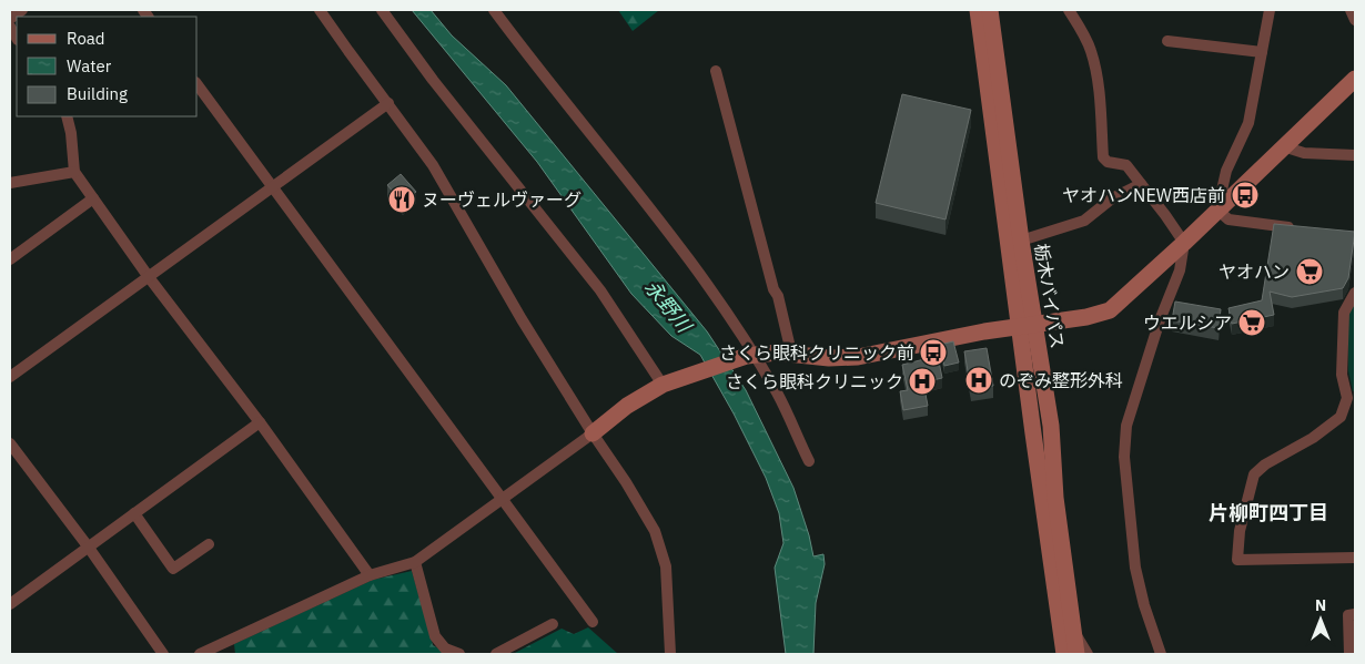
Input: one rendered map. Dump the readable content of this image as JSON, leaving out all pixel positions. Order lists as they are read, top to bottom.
{
  "streets": {
    "main road": ["栃木バイパス"]
  },
  "districts": ["片柳町四丁目"],
  "water": ["永野川"],
  "places": {
    "bus stop": ["ヤオハンNEW西店前", "さくら眼科クリニック前"],
    "restaurant": ["ヌーヴェルヴァーグ"],
    "supermarket": ["ヤオハン", "ウエルシア"],
    "hospital": ["のぞみ整形外科", "さくら眼科クリニック"]
  },
  "legend": ["Road", "Water", "Building"],
  "north": "top"
}
